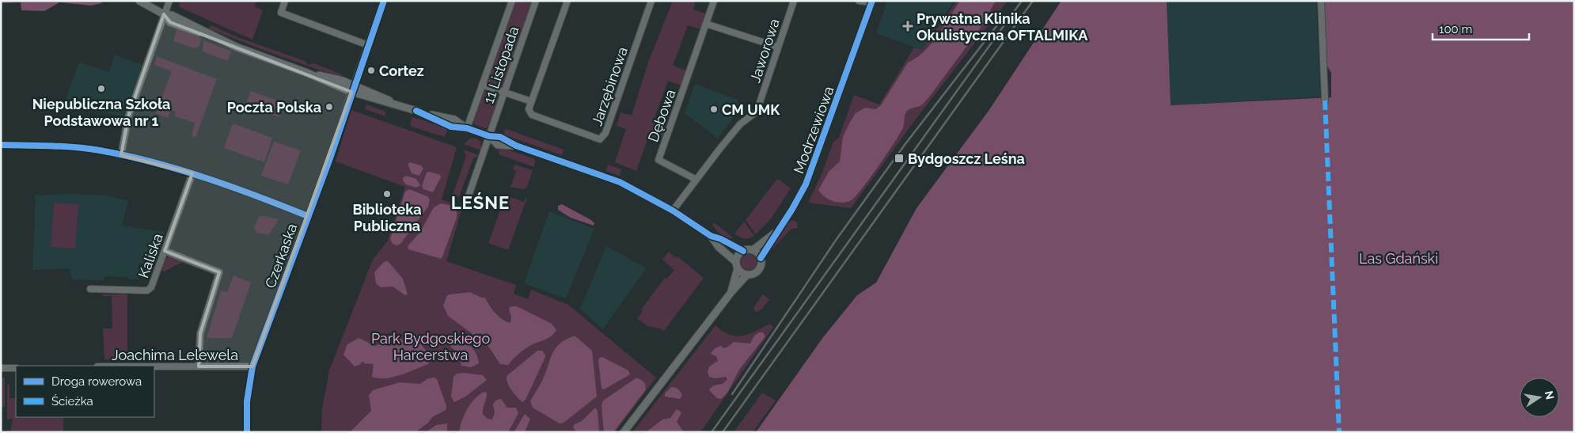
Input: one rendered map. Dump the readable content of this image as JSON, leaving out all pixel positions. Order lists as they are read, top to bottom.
{
  "streets": {
    "street": [
      "Jaworowa",
      "11 Listopada",
      "Jarzębinowa",
      "Dębowa",
      "Modrzewiowa",
      "Kaliska",
      "Czerkaska",
      "Joachima Lelewela"
    ]
  },
  "crossings": [
    ["Jaworowa", "Dębowa"],
    ["Czerkaska", "Joachima Lelewela"]
  ],
  "districts": ["LEŚNE"],
  "parks": ["Las Gdański", "Park Bydgoskiego Harcerstwa"],
  "places": {
    "health": ["Prywatna Klinika Okulistyczna OFTALMIKA"],
    "other": [
      "Cortez",
      "Niepubliczna Szkoła Podstawowa nr 1",
      "Poczta Polska",
      "CM UMK",
      "Biblioteka Publiczna"
    ],
    "transit": ["Bydgoszcz Leśna"]
  },
  "legend": ["Droga rowerowa", "Ścieżka"],
  "scale_bar": "100 m",
  "north": "right"
}
